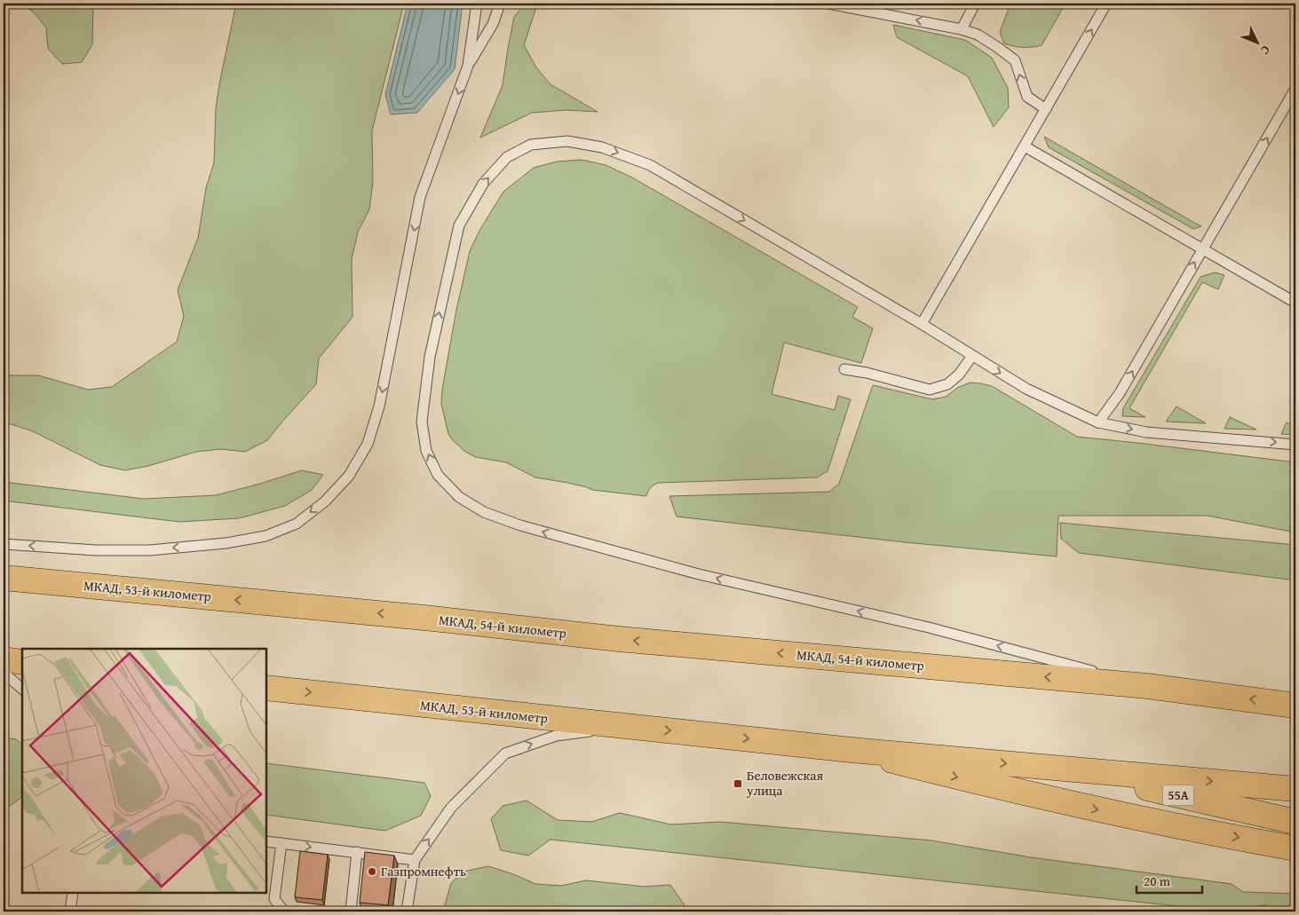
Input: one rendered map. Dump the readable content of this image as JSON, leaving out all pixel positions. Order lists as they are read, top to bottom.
{
  "streets": {
    "main road": ["МКАД, 53-й километр", "МКАД, 54-й километр", "55А"]
  },
  "crossings": [
    ["МКАД, 53-й километр", "МКАД, 54-й километр"]
  ],
  "places": {
    "transit": ["Беловежская улица"],
    "other": ["Газпромнефть"]
  },
  "scale_bar": "20 m",
  "north": "bottom right"
}
